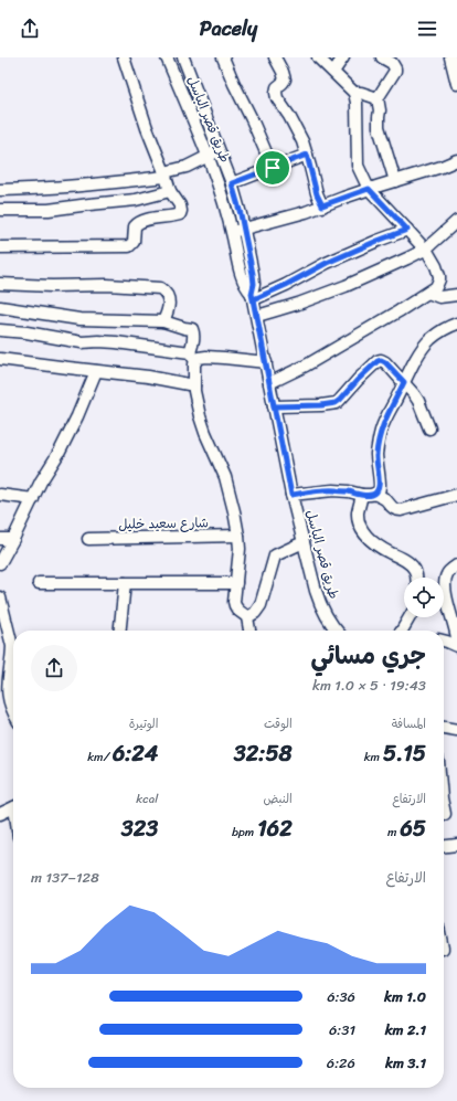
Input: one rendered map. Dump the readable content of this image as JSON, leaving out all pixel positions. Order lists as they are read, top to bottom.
{
  "streets": {
    "street": ["طريق قصر الباسل", "شارع سعيد خليل"]
  },
  "page": {
    "header": "Pacely",
    "heading": ["جري مسائي", "19:43 · 5 × 1.0 km"],
    "stats": [
      ["المسافة", "5.15 km"],
      ["الوقت", "32:58"],
      ["الوتيرة", "6:24 /km"],
      ["الارتفاع", "65 m"],
      ["النبض", "162 bpm"],
      ["kcal", "323"]
    ],
    "chart": ["الارتفاع", "128–137 m"],
    "list": [
      {
        "name": "1.0 km",
        "note": "6:36"
      },
      {
        "name": "2.1 km",
        "note": "6:31"
      },
      {
        "name": "3.1 km",
        "note": "6:26"
      }
    ]
  }
}
